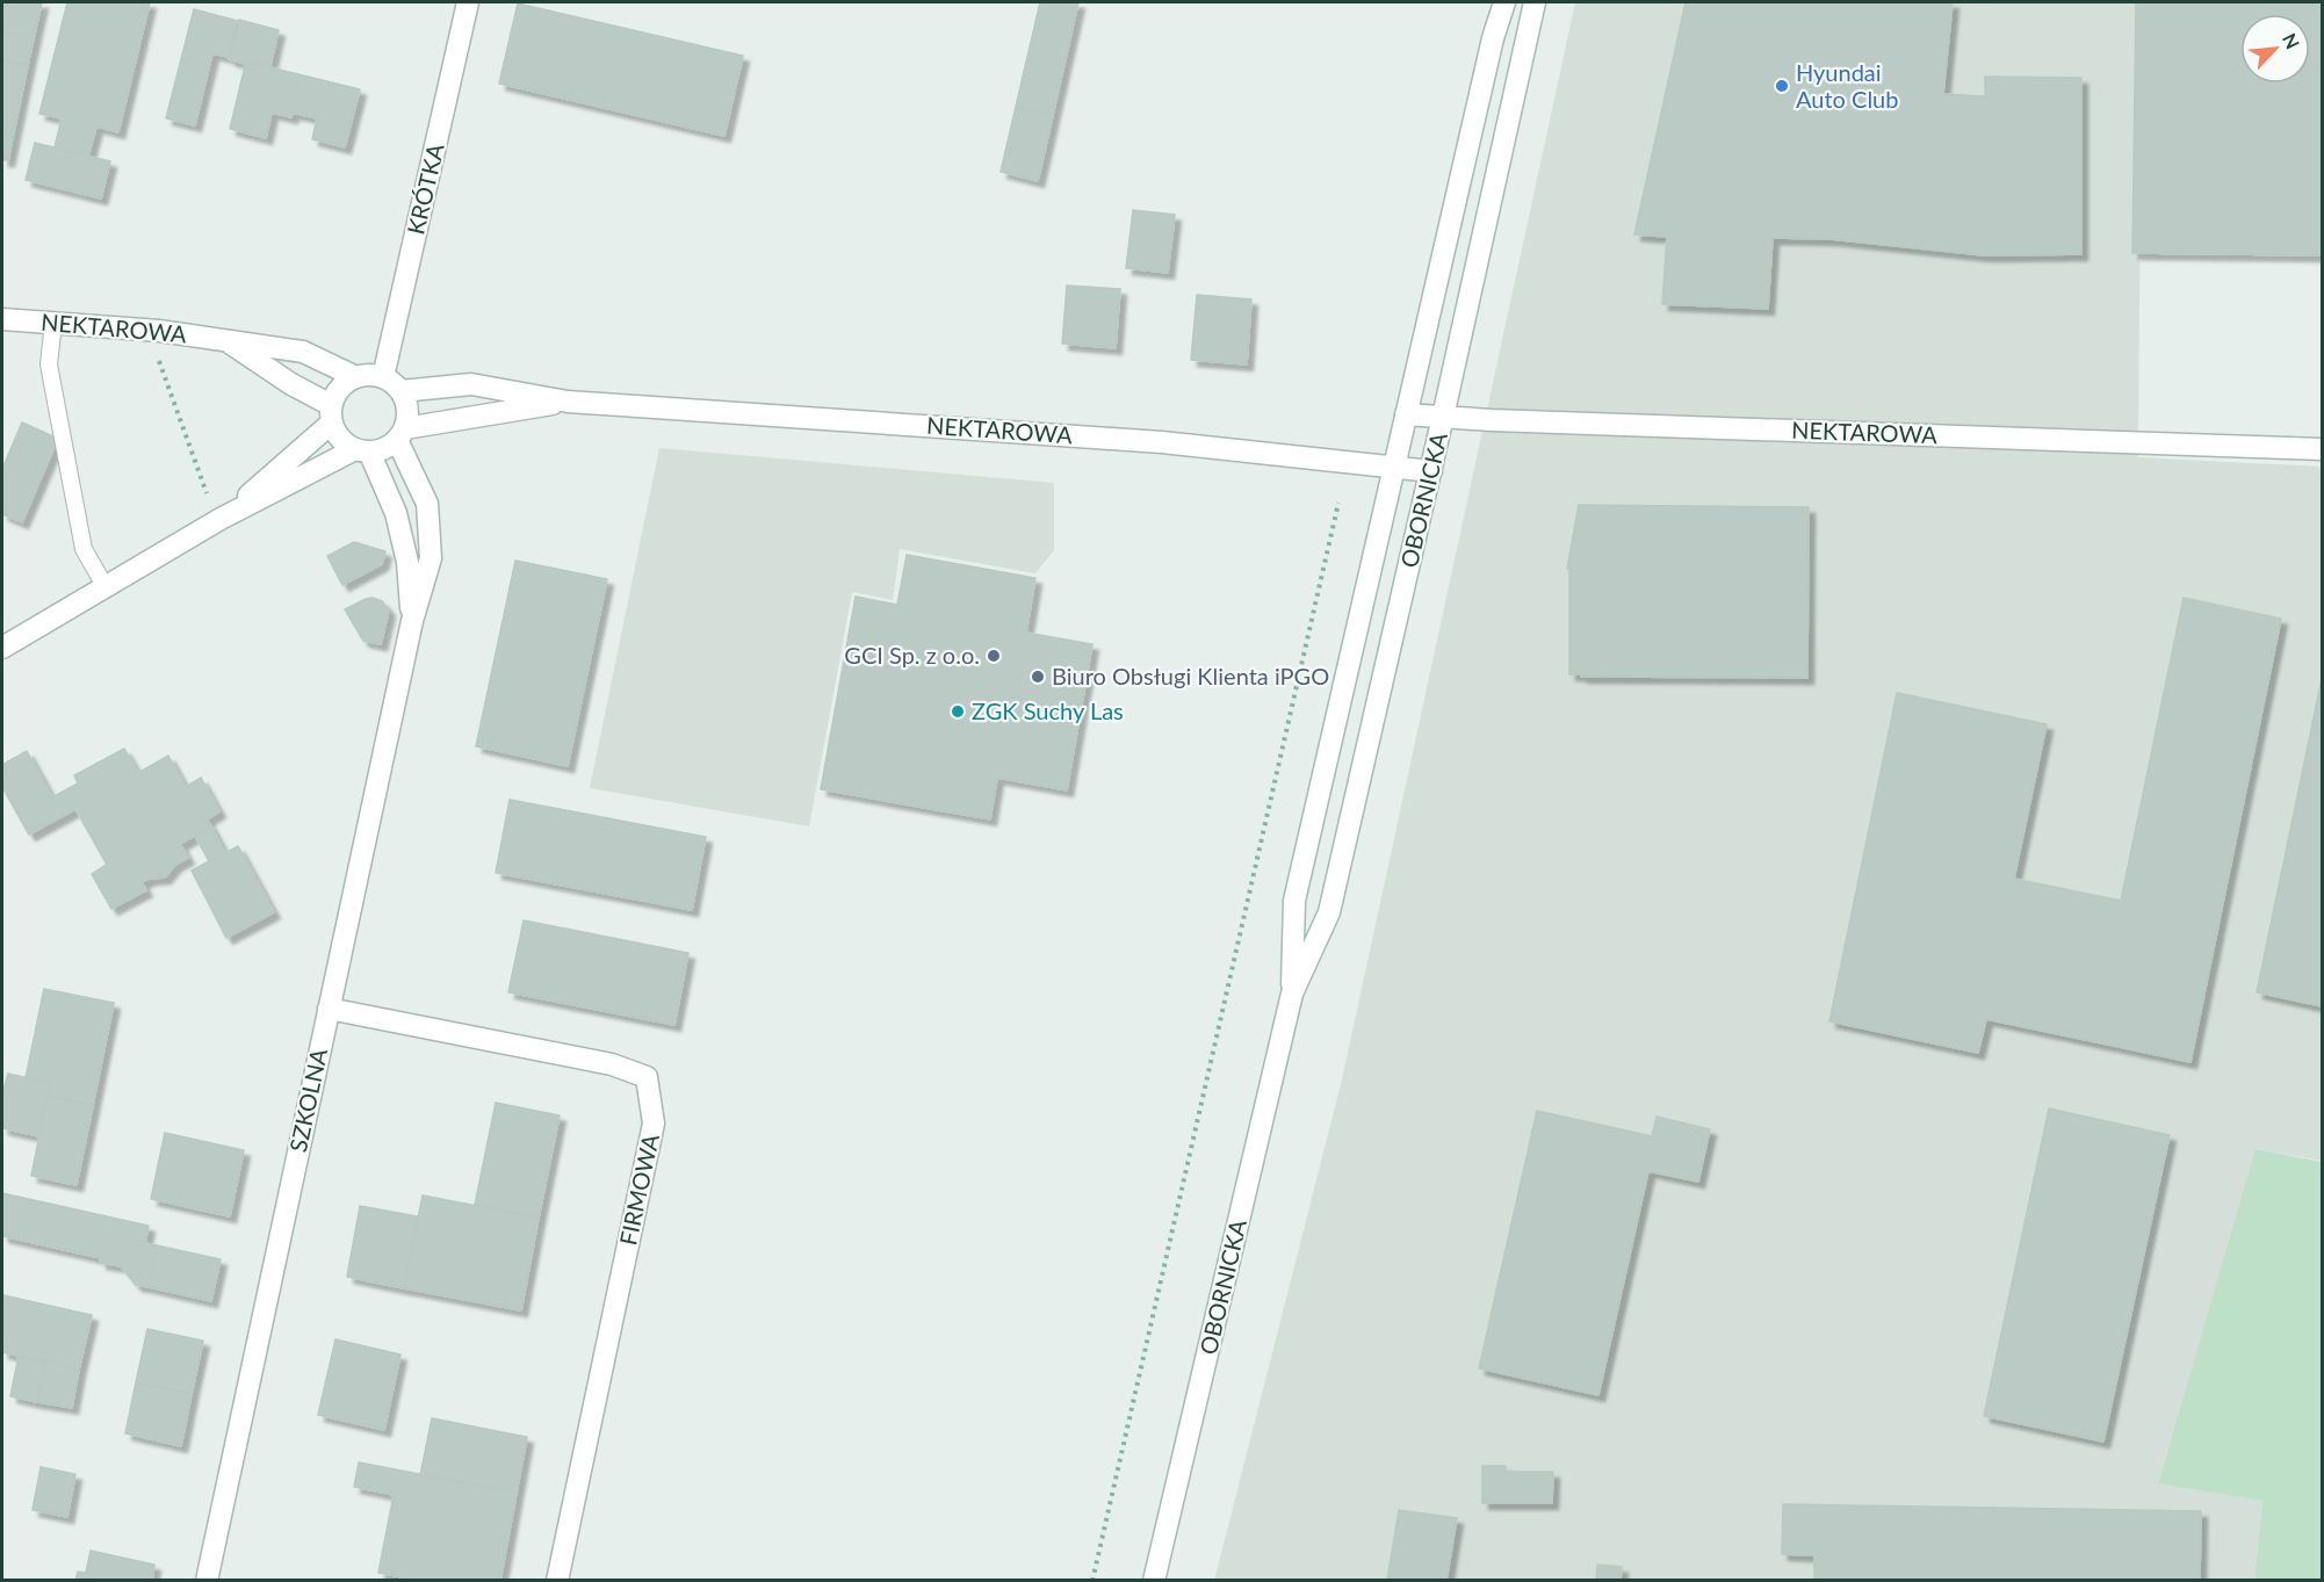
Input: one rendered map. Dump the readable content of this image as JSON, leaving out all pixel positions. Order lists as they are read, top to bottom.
{
  "streets": {
    "street": [
      "KRÓTKA",
      "NEKTAROWA",
      "OBORNICKA",
      "SZKOLNA",
      "FIRMOWA"
    ]
  },
  "crossings": [
    ["KRÓTKA", "NEKTAROWA"],
    ["KRÓTKA", "SZKOLNA"],
    ["NEKTAROWA", "OBORNICKA"],
    ["NEKTAROWA", "SZKOLNA"],
    ["SZKOLNA", "FIRMOWA"]
  ],
  "places": [
    "Hyundai Auto Club",
    "GCI Sp. z o.o.",
    "Biuro Obsługi Klienta iPGO",
    "ZGK Suchy Las"
  ],
  "north": "top right"
}
